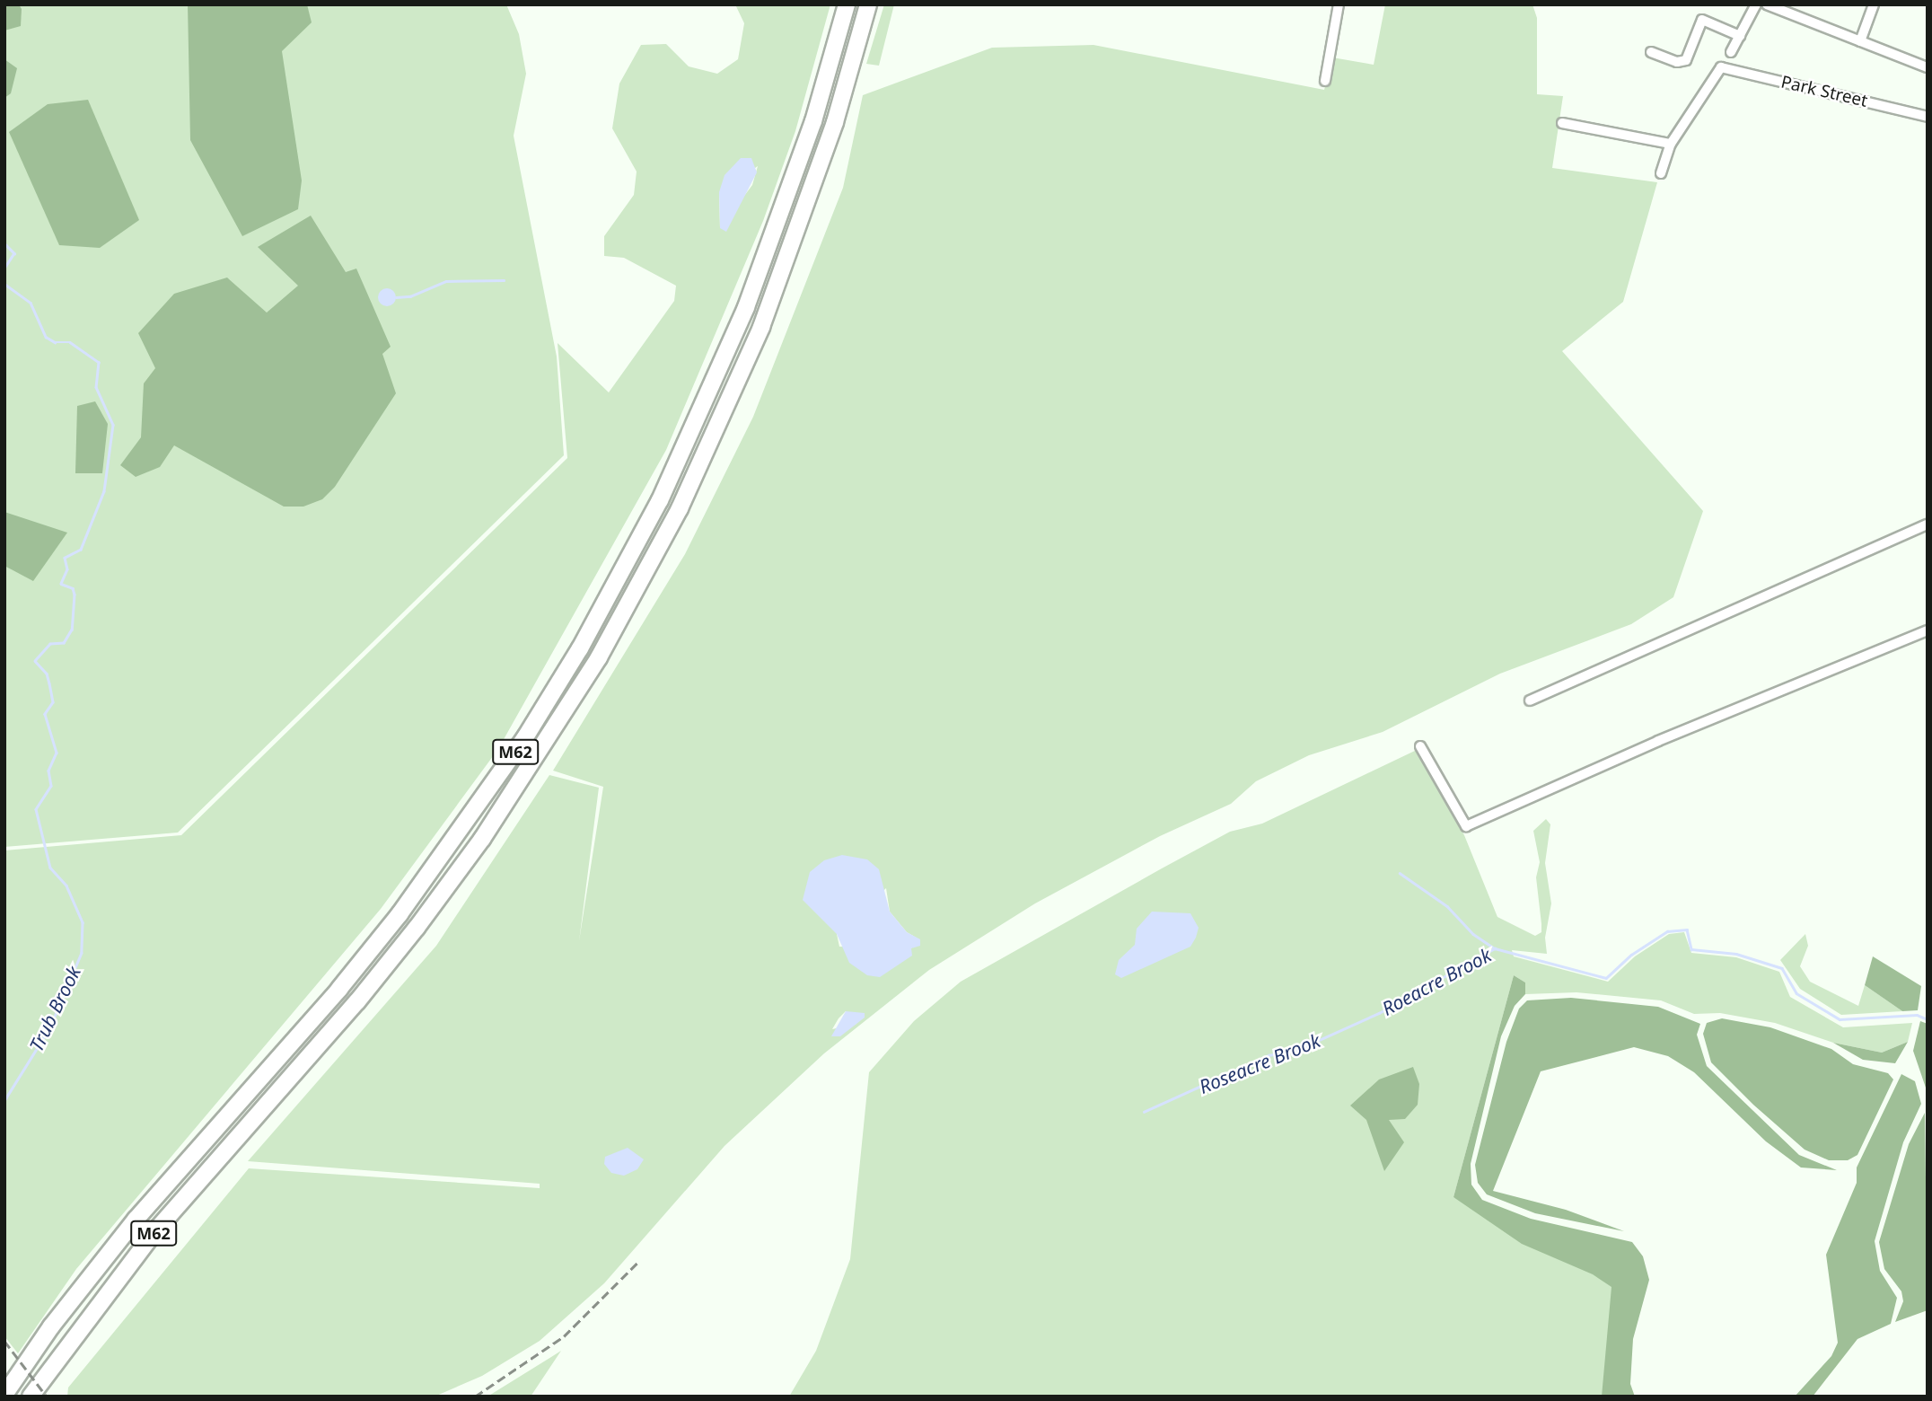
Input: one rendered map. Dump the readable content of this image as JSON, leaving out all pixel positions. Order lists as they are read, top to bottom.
{
  "streets": {
    "highway": ["M62"],
    "street": ["Park Street"]
  },
  "water": ["Roeacre Brook", "Trub Brook", "Roseacre Brook"]
}
